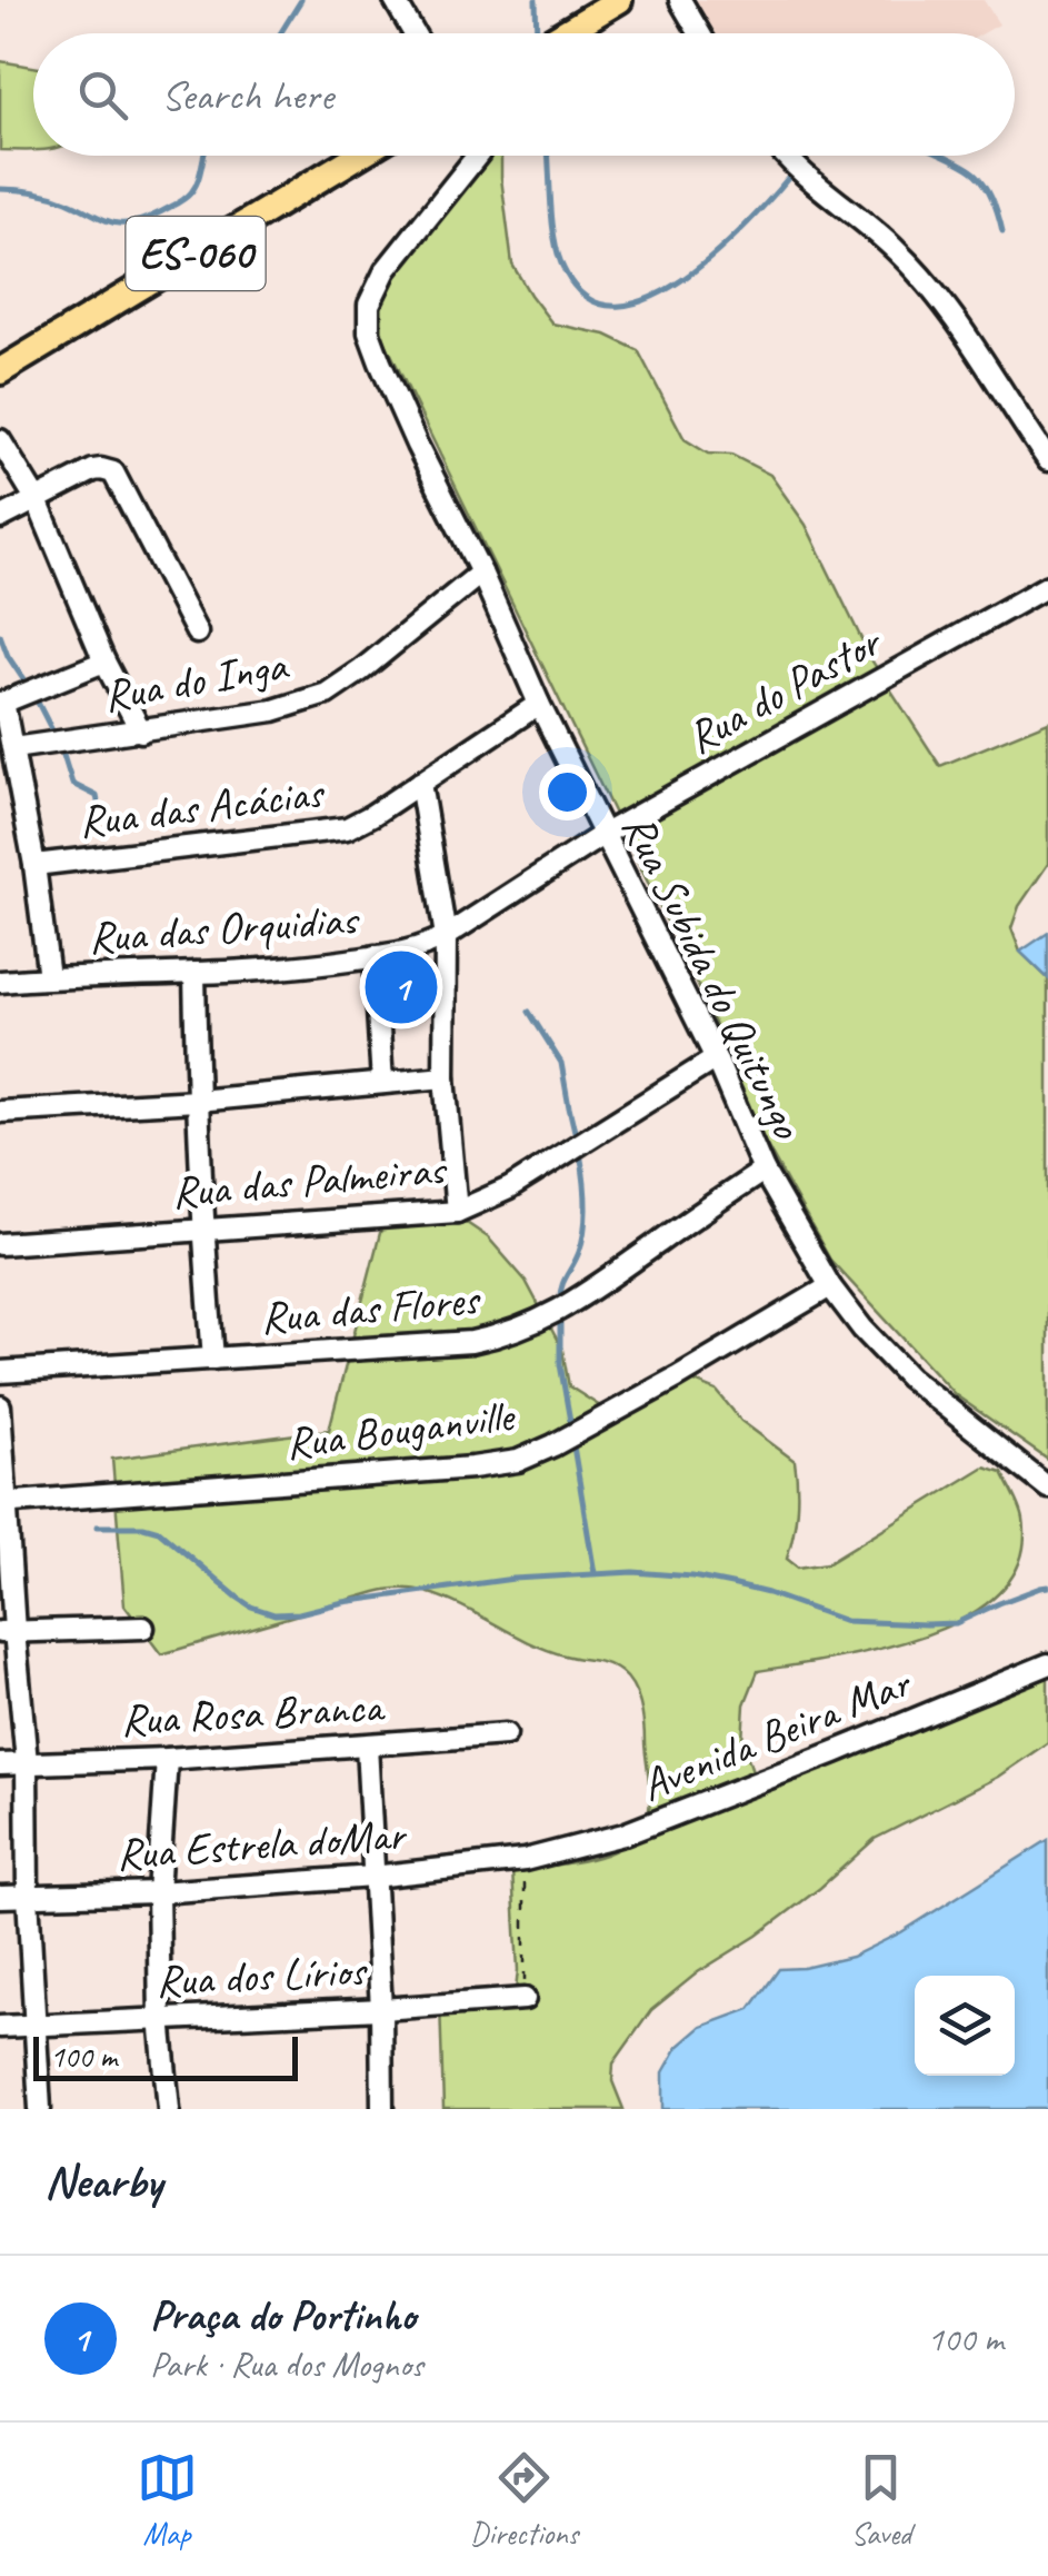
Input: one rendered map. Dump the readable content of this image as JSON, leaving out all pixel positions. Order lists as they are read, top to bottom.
{
  "streets": {
    "main road": ["ES-060"],
    "street": [
      "Rua do Inga",
      "Rua do Pastor",
      "Rua das Acácias",
      "Rua das Orquidias",
      "Rua Subida do Quitungo",
      "Rua das Palmeiras",
      "Rua das Flores",
      "Rua Bouganville",
      "Rua Rosa Branca",
      "Avenida Beira Mar",
      "Rua Estrela doMar",
      "Rua dos Lírios"
    ]
  },
  "crossings": [
    ["Rua do Inga", "Rua Subida do Quitungo"],
    ["Rua do Pastor", "Rua das Orquidias"],
    ["Rua do Pastor", "Rua Subida do Quitungo"],
    ["Rua das Acácias", "Rua Subida do Quitungo"],
    ["Rua Subida do Quitungo", "Rua das Palmeiras"],
    ["Rua Subida do Quitungo", "Rua das Flores"],
    ["Rua Subida do Quitungo", "Rua Bouganville"],
    ["Avenida Beira Mar", "Rua Estrela doMar"]
  ],
  "scale_bar": "100 m",
  "page": {
    "search": "Search here",
    "pins": "1",
    "scale": "100 m",
    "heading": "Nearby",
    "list": [
      {
        "mark": "1",
        "name": "Praça do Portinho",
        "note": "Park · Rua dos Mognos",
        "value": "100 m"
      }
    ],
    "nav": ["Map", "Directions", "Saved"]
  }
}
